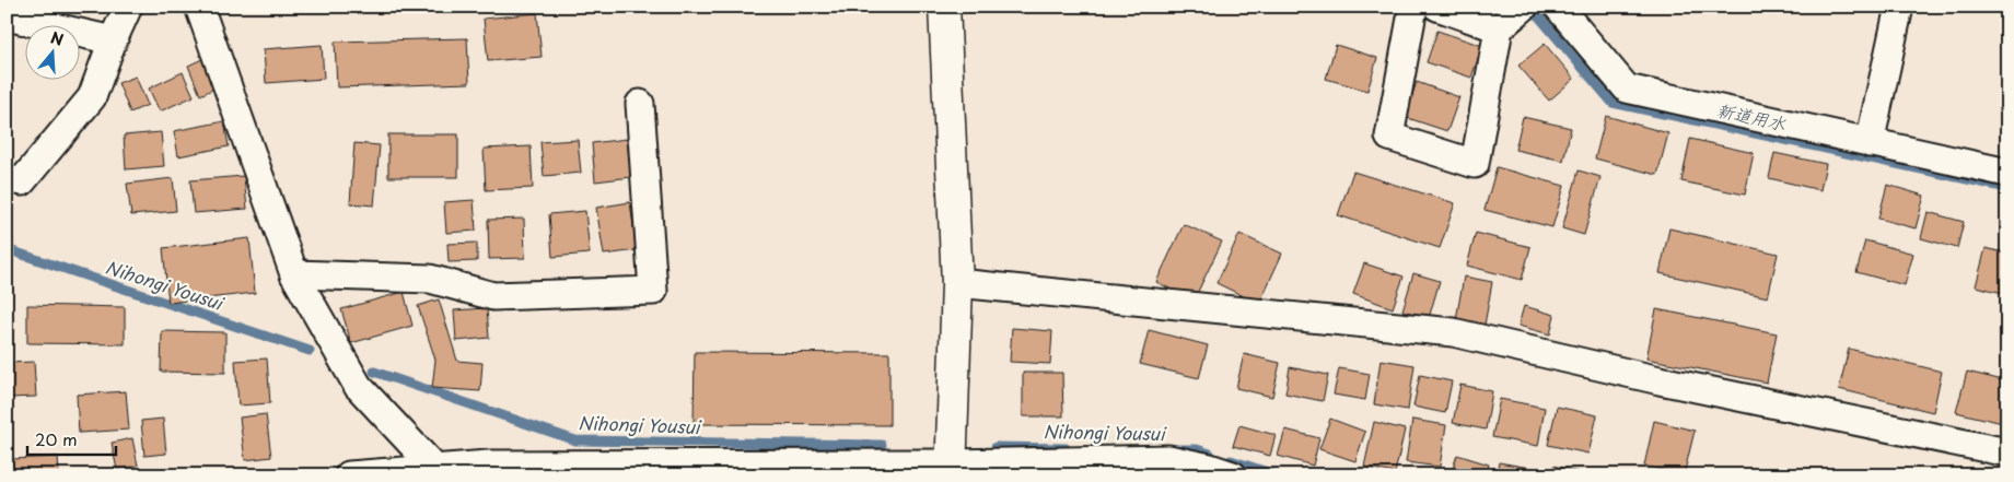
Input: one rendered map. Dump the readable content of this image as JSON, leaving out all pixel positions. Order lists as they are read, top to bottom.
{
  "water": ["新道用水", "Nihongi Yousui"],
  "scale_bar": "20 m",
  "north": "top"
}
